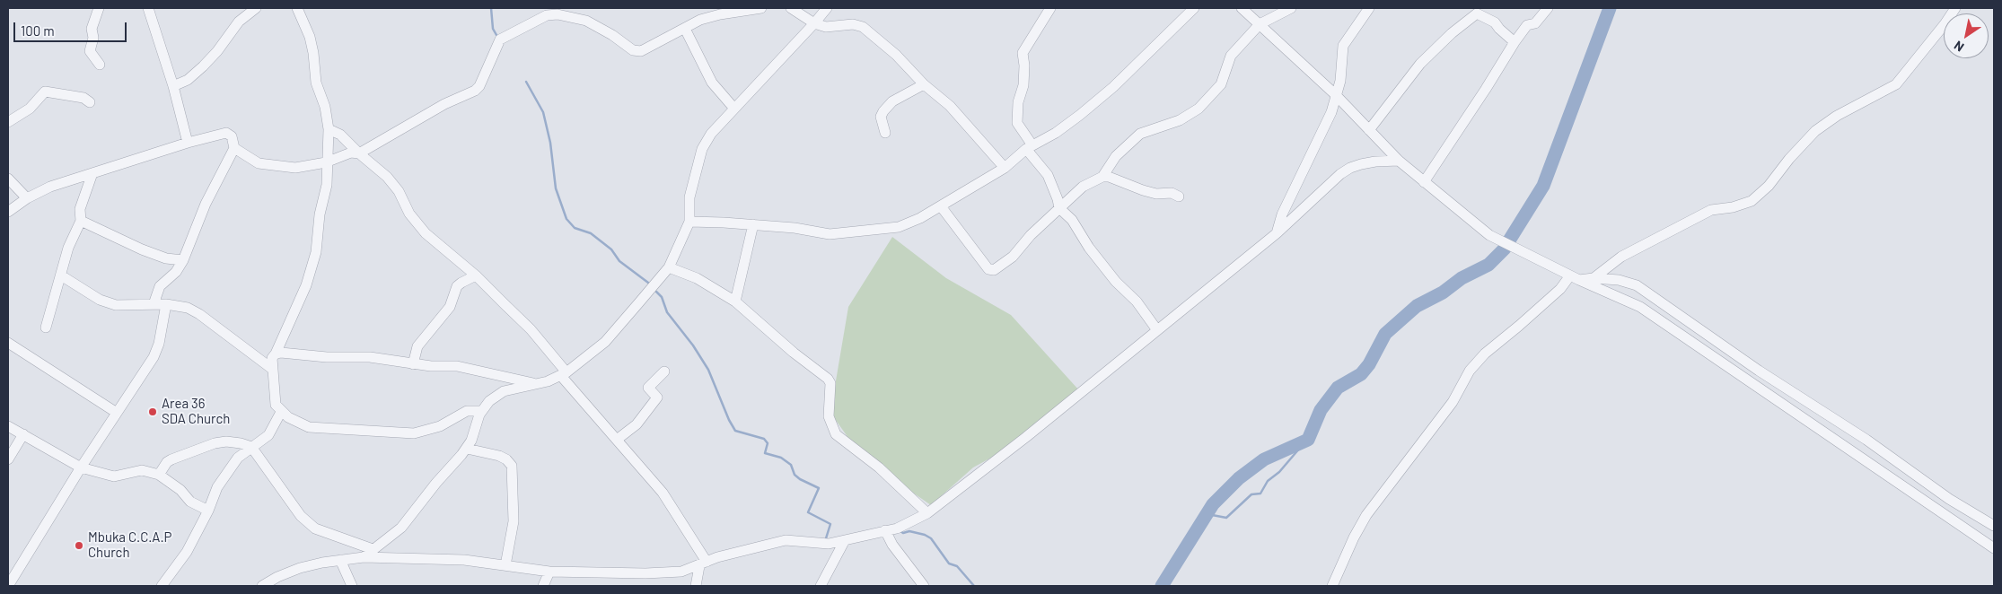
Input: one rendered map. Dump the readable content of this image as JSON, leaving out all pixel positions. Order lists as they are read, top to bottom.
{
  "places": ["Area 36 SDA Church", "Mbuka C.C.A.P Church"],
  "scale_bar": "100 m",
  "north": "bottom left"
}
